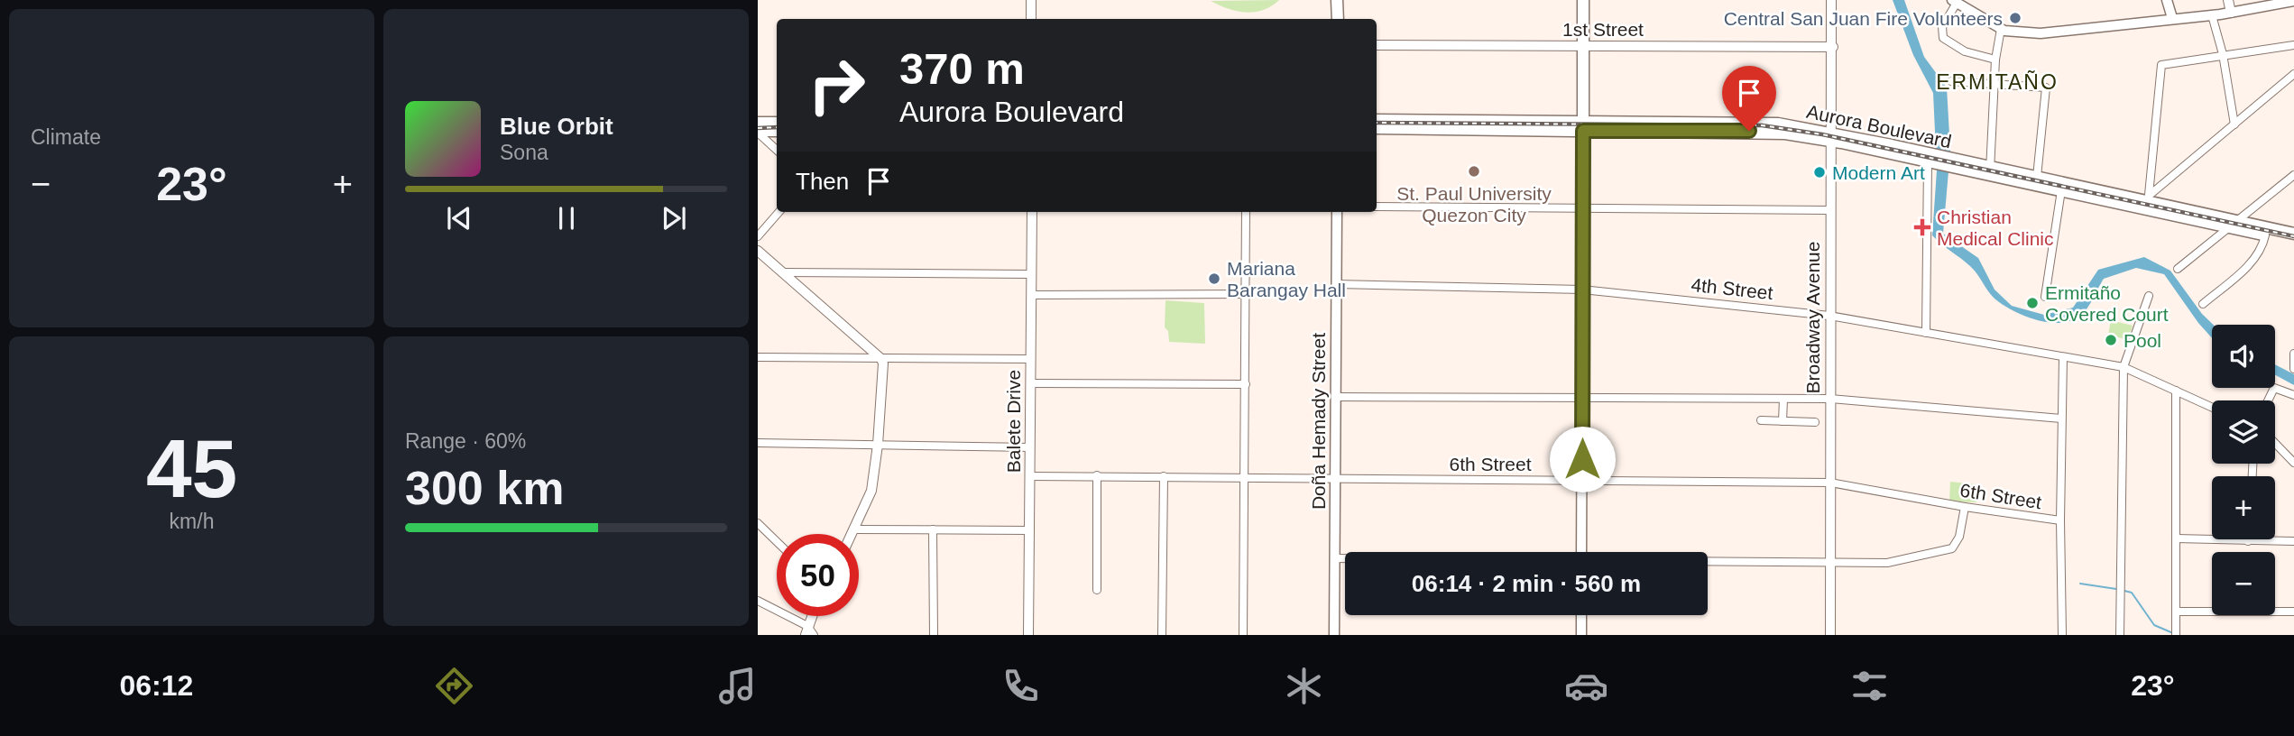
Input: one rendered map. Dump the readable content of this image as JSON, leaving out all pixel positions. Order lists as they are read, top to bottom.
{
  "streets": {
    "main road": ["Aurora Boulevard", "Doña Hemady Street"],
    "street": [
      "1st Street",
      "4th Street",
      "Broadway Avenue",
      "Balete Drive",
      "6th Street"
    ]
  },
  "crossings": [
    ["1st Street", "Broadway Avenue"],
    ["Aurora Boulevard", "Broadway Avenue"],
    ["4th Street", "Broadway Avenue"],
    ["4th Street", "Doña Hemady Street"],
    ["Broadway Avenue", "6th Street"],
    ["Balete Drive", "6th Street"],
    ["Doña Hemady Street", "6th Street"]
  ],
  "districts": ["ERMITAÑO"],
  "places": {
    "other": [
      "Central San Juan Fire Volunteers",
      "St. Paul University Quezon City",
      "Modern Art",
      "Mariana Barangay Hall",
      "Ermitaño Covered Court",
      "Pool"
    ],
    "health": ["Christian Medical Clinic"]
  },
  "page": {
    "tile": [
      "Climate",
      ["45", "km/h"],
      ["Range · 60%", "300 km"]
    ],
    "turn": ["370 m", "Aurora Boulevard"],
    "song": ["Blue Orbit", "Sona"],
    "then": "Then",
    "heat": ["−", "23°", "+"],
    "map_buttons": ["+", "−"],
    "limit": "50",
    "trip": "06:14 · 2 min · 560 m",
    "tabs": ["06:12", "23°"]
  }
}
